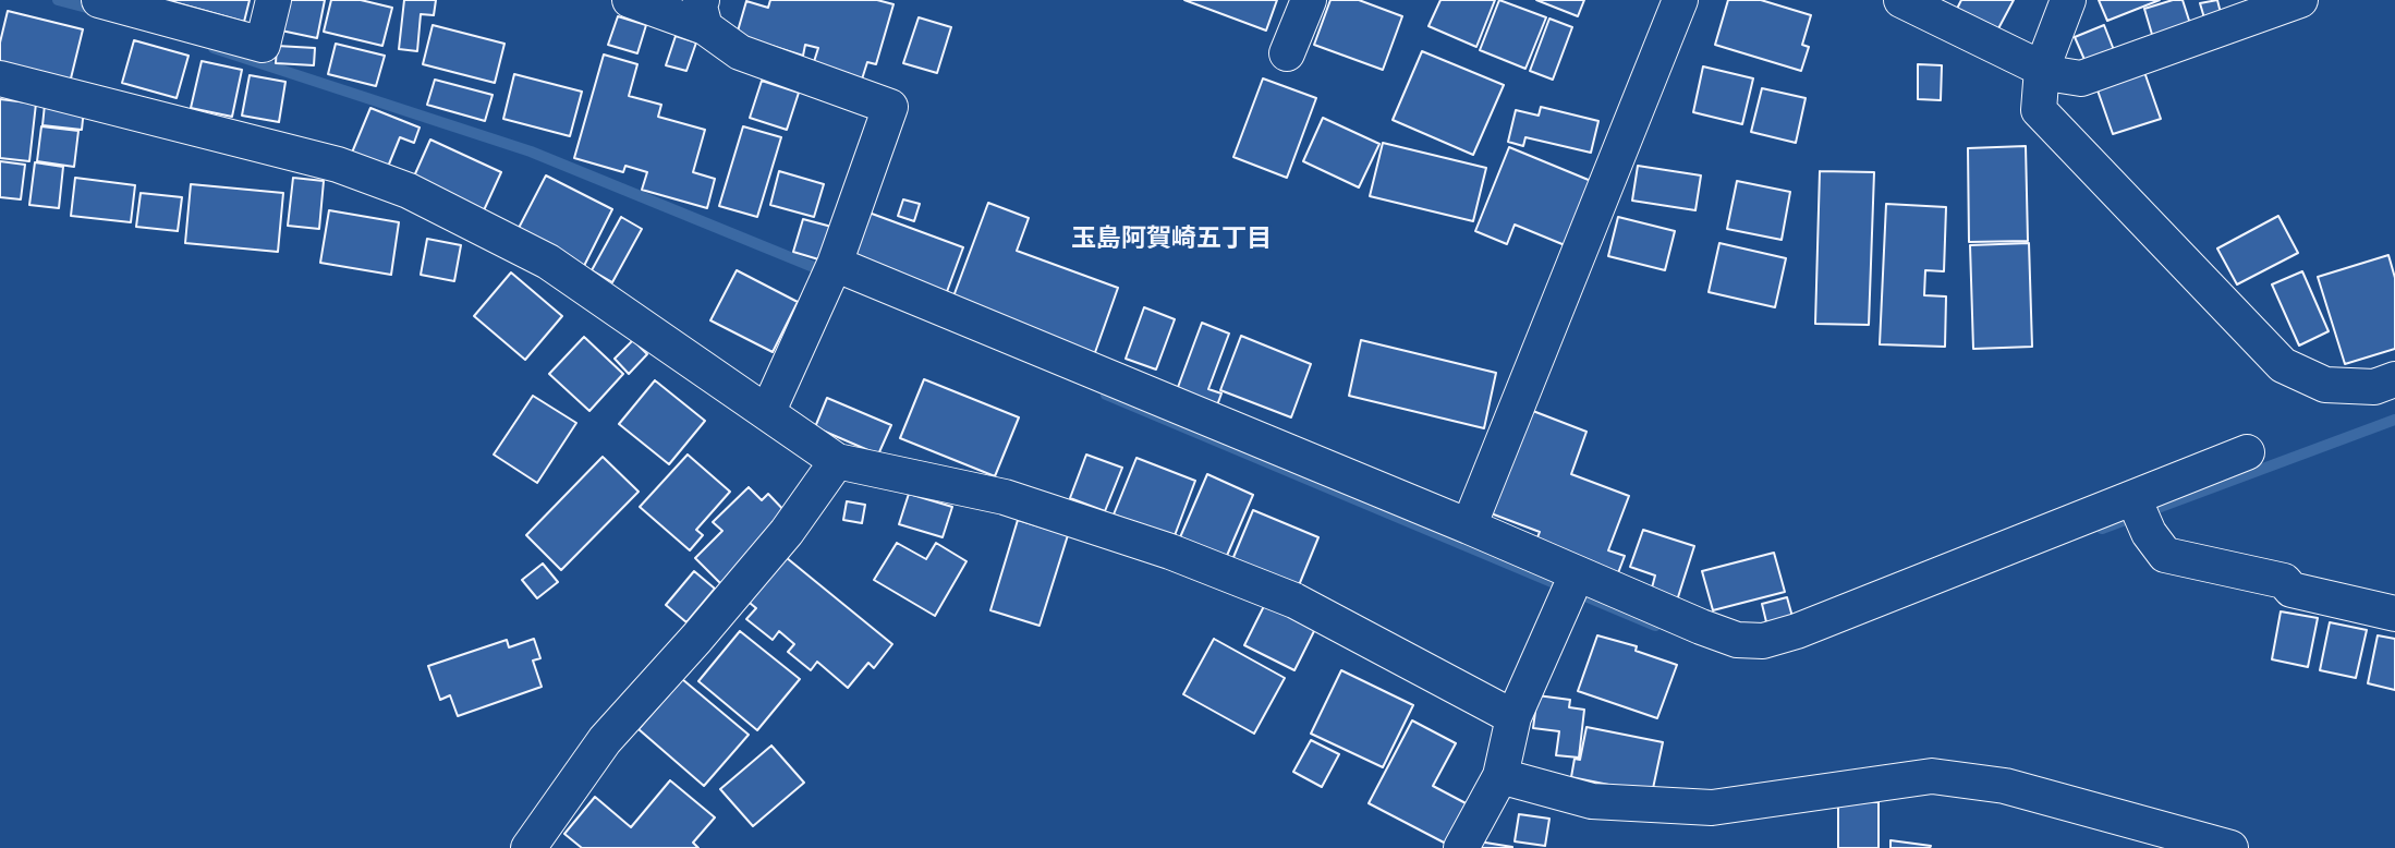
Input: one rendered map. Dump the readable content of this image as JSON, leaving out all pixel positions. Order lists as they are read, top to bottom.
{
  "districts": ["玉島阿賀崎五丁目"]
}
